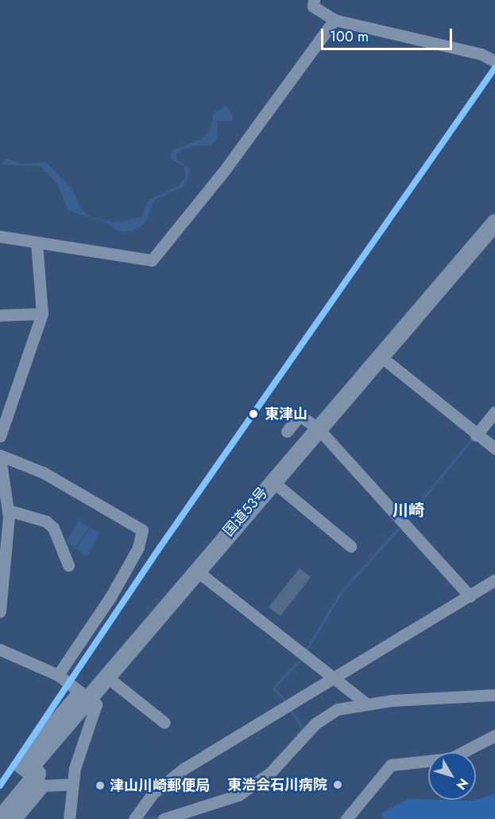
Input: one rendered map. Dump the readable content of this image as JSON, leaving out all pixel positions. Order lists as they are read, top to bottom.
{
  "streets": {
    "highway": ["国道53号"]
  },
  "districts": ["川崎"],
  "places": ["東津山", "東浩会石川病院", "津山川崎郵便局"],
  "scale_bar": "100 m",
  "north": "bottom right"
}
